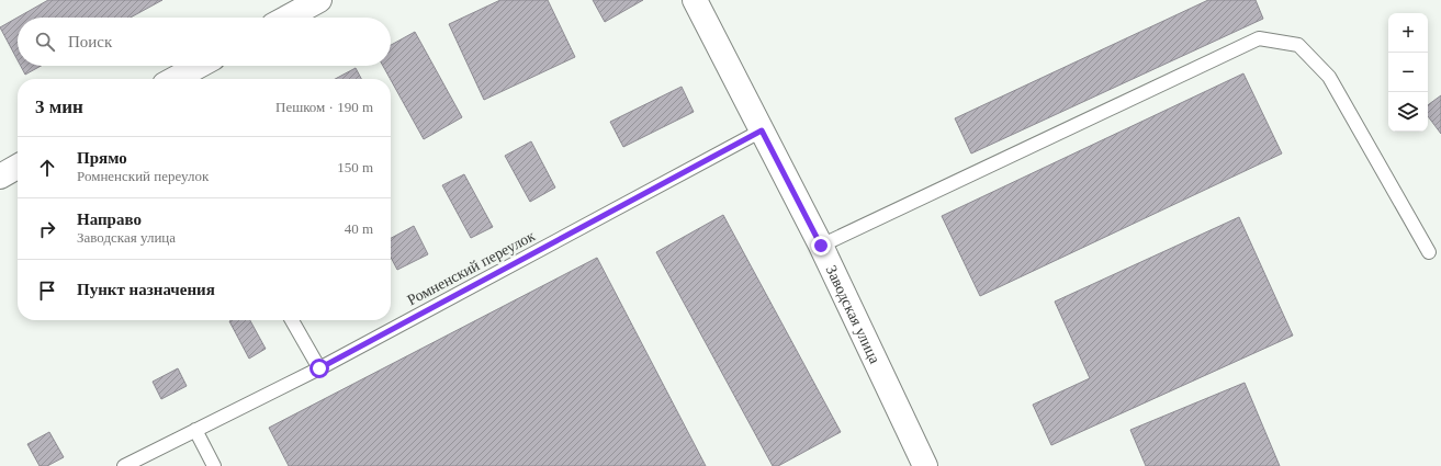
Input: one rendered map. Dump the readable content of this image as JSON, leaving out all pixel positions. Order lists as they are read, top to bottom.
{
  "streets": {
    "street": ["Заводская улица"],
    "lane": ["Ромненский переулок"]
  },
  "crossings": [
    ["Ромненский переулок", "Заводская улица"]
  ],
  "page": {
    "map_buttons": ["+", "−"],
    "search": "Поиск",
    "heading": ["3 мин", "Пешком · 190 m"],
    "list": [
      ["Прямо", "Ромненский переулок", "150 m"],
      ["Направо", "Заводская улица", "40 m"],
      "Пункт назначения"
    ]
  }
}
